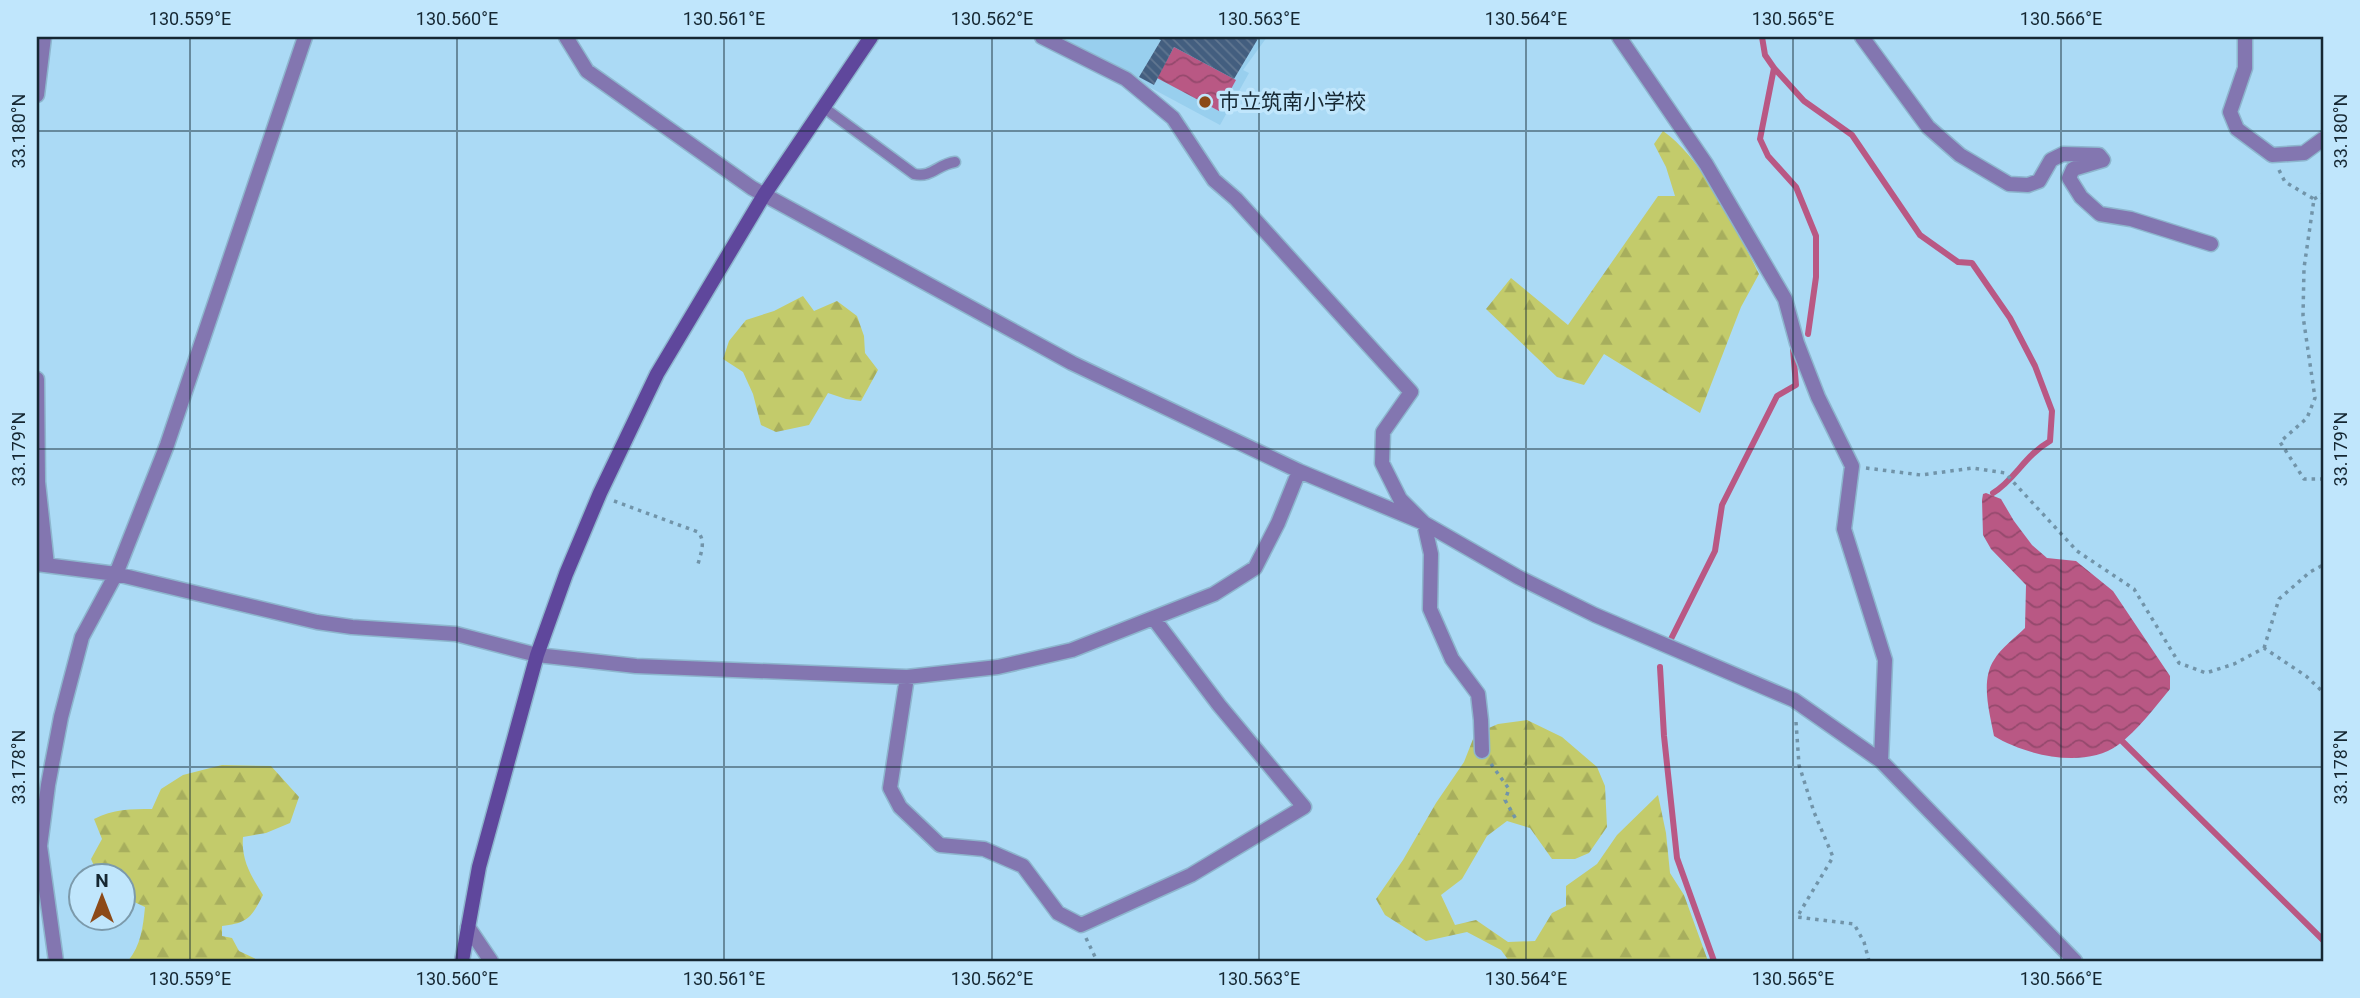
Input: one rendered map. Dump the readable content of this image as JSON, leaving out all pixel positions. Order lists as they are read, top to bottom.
{
  "places": ["市立筑南小学校"],
  "north": "top",
  "coordinates": [
    "130.559°E",
    "130.560°E",
    "130.561°E",
    "130.562°E",
    "130.563°E",
    "130.564°E",
    "130.565°E",
    "130.566°E",
    "33.180°N",
    "33.179°N",
    "33.178°N"
  ]
}
